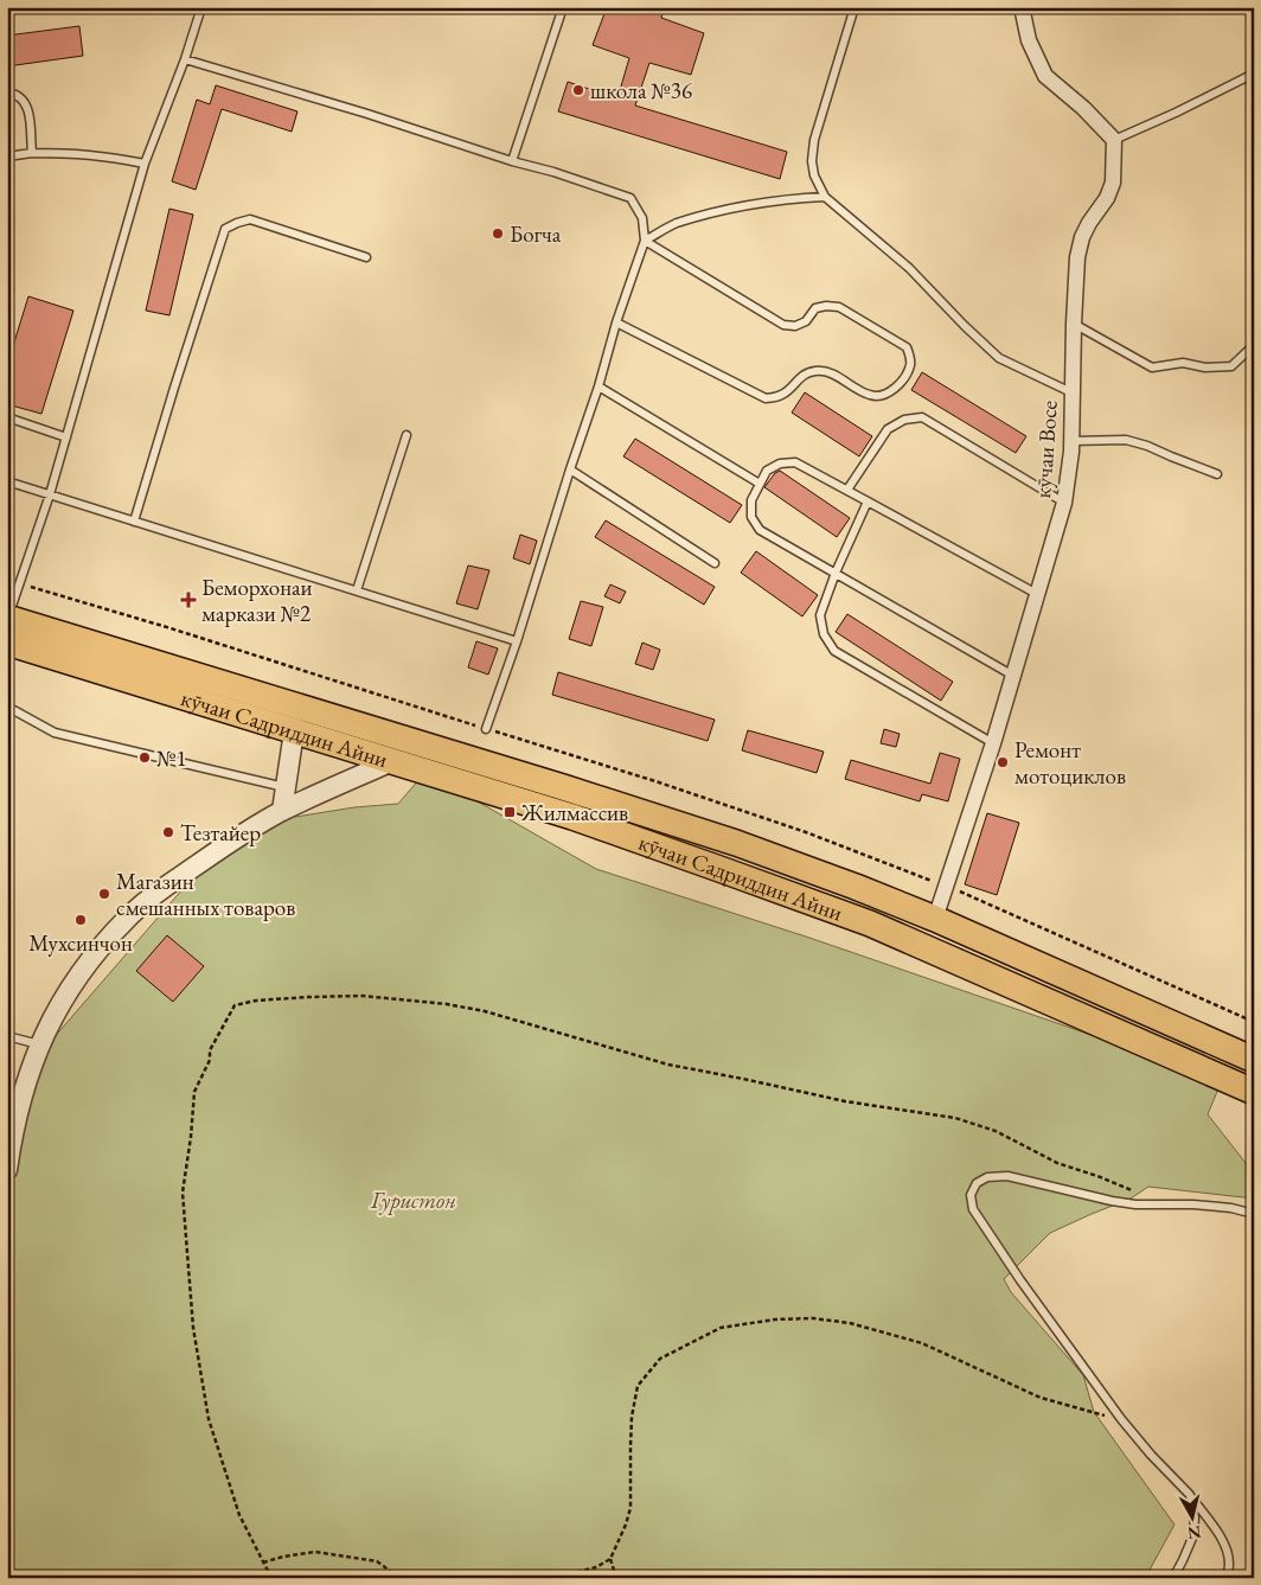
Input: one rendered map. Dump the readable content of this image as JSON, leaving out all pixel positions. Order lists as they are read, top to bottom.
{
  "streets": {
    "highway": ["кӯчаи Садриддин Айни"],
    "street": ["кӯчаи Восе"]
  },
  "crossings": [
    ["кӯчаи Восе", "кӯчаи Садриддин Айни"]
  ],
  "parks": ["Гуристон"],
  "places": {
    "other": [
      "школа №36",
      "Богча",
      "№1",
      "Ремонт мотоциклов",
      "Тезтайер",
      "Магазин смешанных товаров",
      "Мухсинчон"
    ],
    "health": ["Беморхонаи маркази №2"],
    "transit": ["Жилмассив"]
  },
  "north": "bottom"
}
